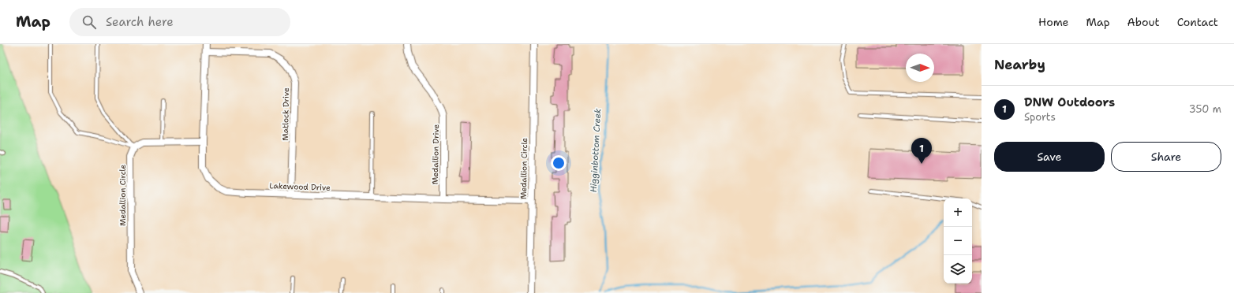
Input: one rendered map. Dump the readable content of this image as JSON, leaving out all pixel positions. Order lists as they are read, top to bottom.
{
  "streets": {
    "street": [
      "Matlock Drive",
      "Medallion Drive",
      "Medallion Circle",
      "Lakewood Drive"
    ]
  },
  "crossings": [
    ["Matlock Drive", "Lakewood Drive"],
    ["Medallion Drive", "Lakewood Drive"],
    ["Medallion Circle", "Lakewood Drive"]
  ],
  "water": ["Higginbottom Creek"],
  "north": "right",
  "page": {
    "header": "Map",
    "search": "Search here",
    "nav": [
      "Home",
      "Map",
      "About",
      "Contact"
    ],
    "heading": "Nearby",
    "list": [
      {
        "mark": "1",
        "name": "DNW Outdoors",
        "note": "Sports",
        "value": "350 m"
      }
    ],
    "buttons": ["Save", "Share"],
    "pins": "1",
    "map_buttons": ["+", "−"]
  }
}
